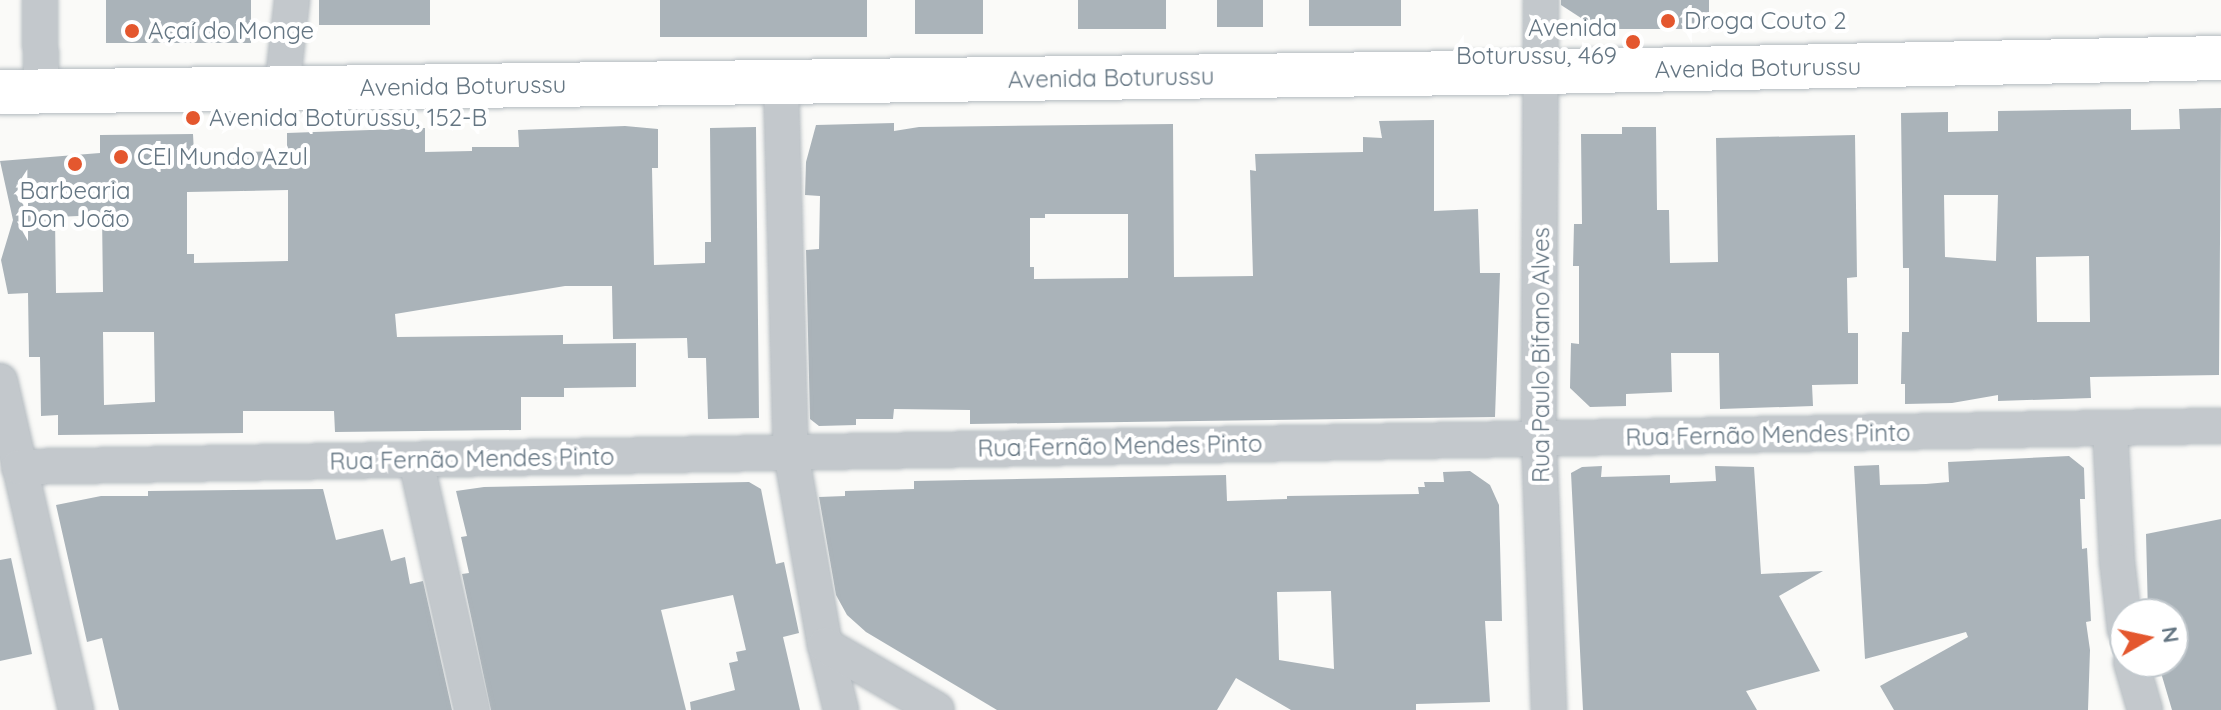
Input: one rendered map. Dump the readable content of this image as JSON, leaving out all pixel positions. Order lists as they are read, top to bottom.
{
  "streets": {
    "main road": ["Avenida Boturussu"],
    "street": ["Rua Paulo Bifano Alves", "Rua Fernão Mendes Pinto"]
  },
  "crossings": [
    ["Avenida Boturussu", "Rua Paulo Bifano Alves"],
    ["Rua Paulo Bifano Alves", "Rua Fernão Mendes Pinto"]
  ],
  "places": [
    "Droga Couto 2",
    "Açaí do Monge",
    "Avenida Boturussu, 469",
    "Avenida Boturussu, 152-B",
    "CEI Mundo Azul",
    "Barbearia Don João"
  ],
  "north": "right"
}
